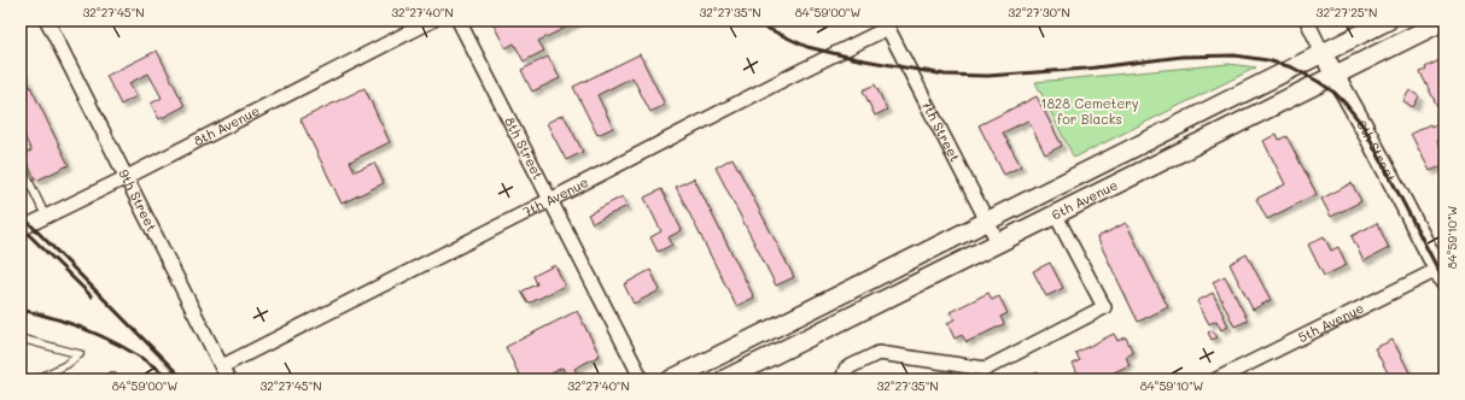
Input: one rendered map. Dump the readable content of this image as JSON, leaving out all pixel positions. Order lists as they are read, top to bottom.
{
  "streets": {
    "main road": ["6th Street", "6th Avenue"],
    "street": [
      "8th Avenue",
      "7th Street",
      "8th Street",
      "7th Avenue",
      "9th Street",
      "5th Avenue"
    ]
  },
  "crossings": [
    ["8th Avenue", "9th Street"],
    ["7th Street", "7th Avenue"],
    ["7th Street", "6th Avenue"],
    ["8th Street", "7th Avenue"],
    ["6th Street", "6th Avenue"],
    ["6th Street", "5th Avenue"],
    ["7th Avenue", "9th Street"]
  ],
  "parks": ["1828 Cemetery for Blacks"],
  "coordinates": [
    "32°27'45\"N",
    "32°27'40\"N",
    "32°27'35\"N",
    "84°59'00\"W",
    "32°27'30\"N",
    "32°27'25\"N",
    "84°59'10\"W"
  ]
}
